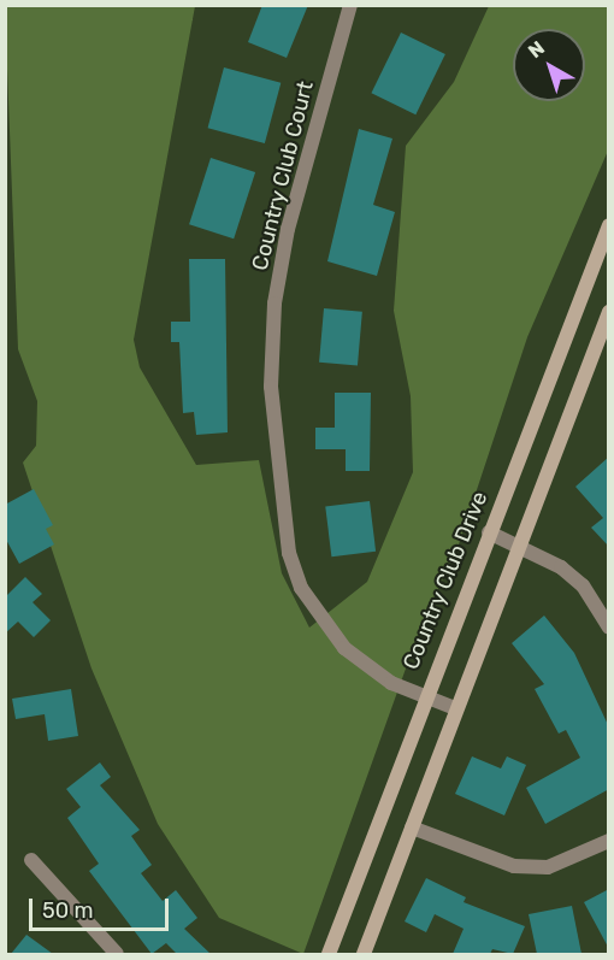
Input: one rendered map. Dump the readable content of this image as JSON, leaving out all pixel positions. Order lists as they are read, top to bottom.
{
  "streets": {
    "main road": ["Country Club Drive"],
    "street": ["Country Club Court"]
  },
  "crossings": [
    ["Country Club Court", "Country Club Drive"]
  ],
  "scale_bar": "50 m",
  "north": "top left"
}
